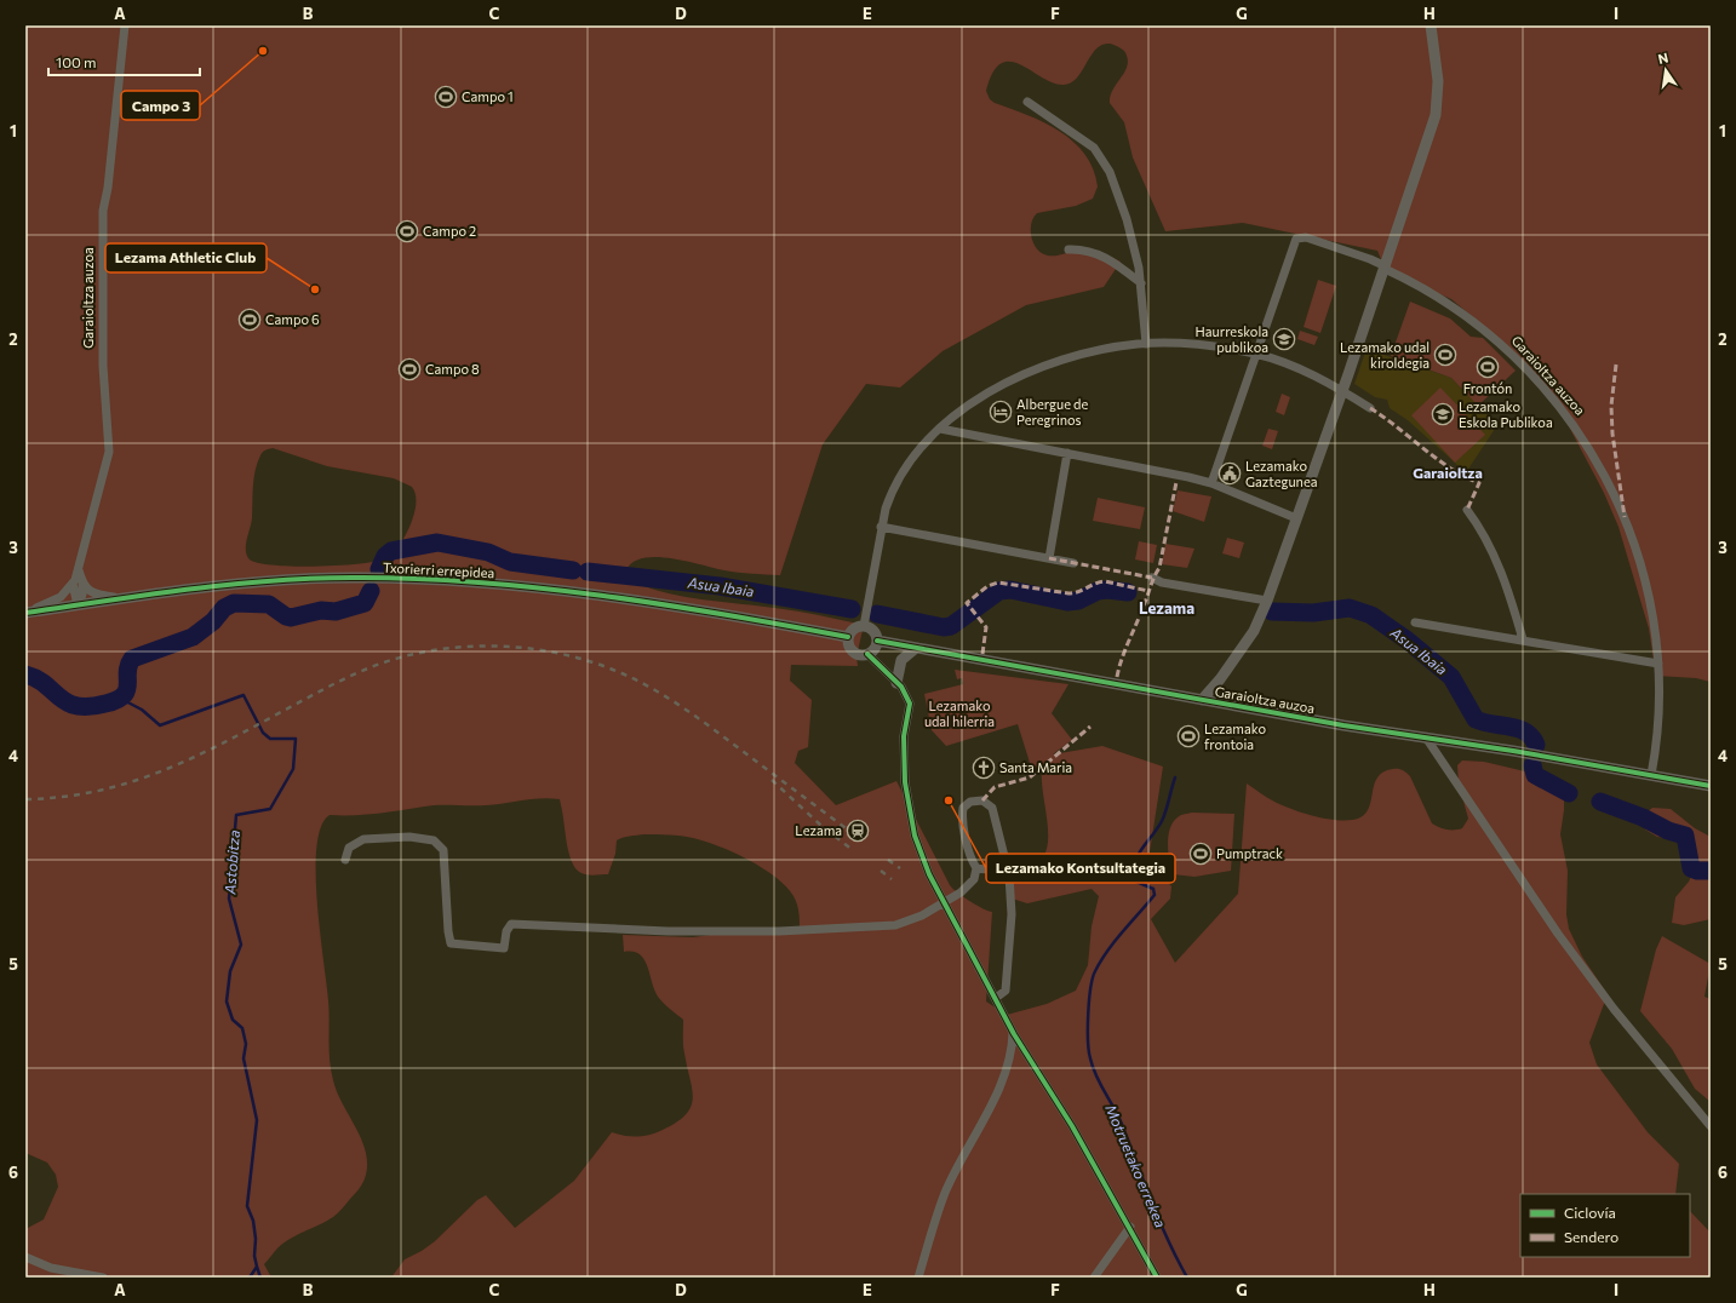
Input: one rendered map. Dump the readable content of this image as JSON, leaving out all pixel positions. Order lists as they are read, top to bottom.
{
  "streets": {
    "street": ["Garaioltza auzoa", "Txorierri errepidea"]
  },
  "crossings": [
    ["Garaioltza auzoa", "Txorierri errepidea"]
  ],
  "districts": ["Garaioltza", "Lezama"],
  "water": ["Asua Ibaia", "Astobitza", "Motruetako errekea"],
  "parks": ["Lezamako udal hilerria"],
  "places": {
    "other": ["Campo 3", "Lezama Athletic Club", "Lezamako Kontsultategia"],
    "sports": [
      "Campo 1",
      "Campo 2",
      "Campo 6",
      "Lezamako udal kiroldegia",
      "Frontón",
      "Campo 8",
      "Lezamako frontoia",
      "Pumptrack"
    ],
    "school or university": ["Haurreskola publikoa", "Lezamako Eskola Publikoa"],
    "hotel": ["Albergue de Peregrinos"],
    "public building": ["Lezamako Gaztegunea"],
    "church": ["Santa Maria"],
    "station": ["Lezama"]
  },
  "legend": ["Ciclovía", "Sendero"],
  "scale_bar": "100 m",
  "north": "top",
  "grid": {
    "columns": [
      "A",
      "B",
      "C",
      "D",
      "E",
      "F",
      "G",
      "H",
      "I"
    ],
    "rows": [
      "1",
      "2",
      "3",
      "4",
      "5",
      "6"
    ]
  }
}
